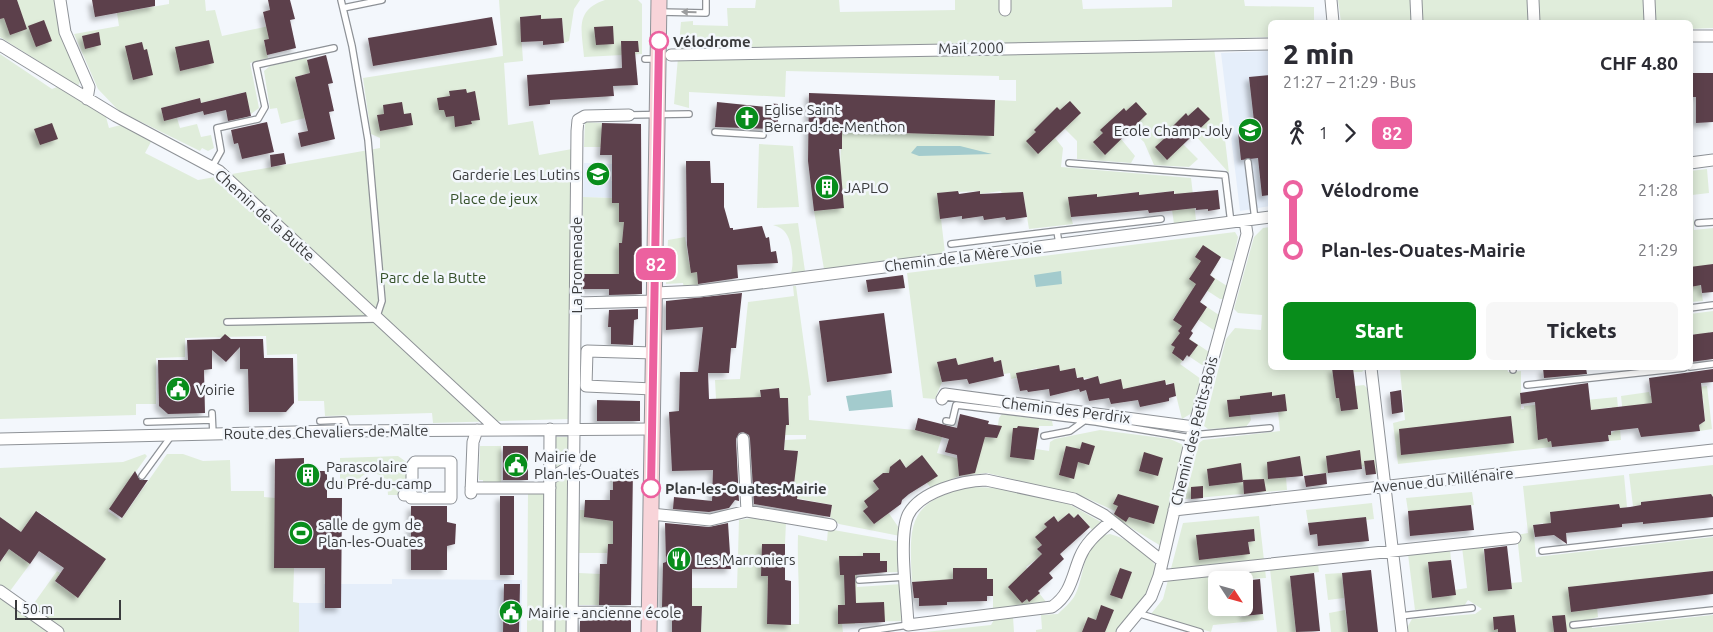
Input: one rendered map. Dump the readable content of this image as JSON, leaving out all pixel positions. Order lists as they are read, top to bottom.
{
  "streets": {
    "street": [
      "Mail 2000",
      "Chemin de la Butte",
      "Chemin de la Mère Voie",
      "La Promenade",
      "Chemin des Perdrix",
      "Chemin des Petits-Bois",
      "Route des Chevaliers-de-Malte",
      "Avenue du Millénaire"
    ]
  },
  "crossings": [
    ["Chemin de la Butte", "Route des Chevaliers-de-Malte"],
    ["Chemin de la Mère Voie", "La Promenade"],
    ["Chemin de la Mère Voie", "Chemin des Petits-Bois"],
    ["La Promenade", "Route des Chevaliers-de-Malte"],
    ["Chemin des Perdrix", "Chemin des Petits-Bois"],
    ["Chemin des Petits-Bois", "Avenue du Millénaire"]
  ],
  "parks": ["Place de jeux", "Parc de la Butte"],
  "places": {
    "other": ["Vélodrome", "Plan-les-Ouates-Mairie"],
    "church": ["Eglise Saint Bernard-de-Menthon"],
    "school or university": ["Ecole Champ-Joly", "Garderie Les Lutins"],
    "building": ["JAPLO", "Parascolaire du Pré-du-camp"],
    "public building": ["Voirie", "Mairie de Plan-les-Ouates", "Mairie - ancienne école"],
    "sports": ["salle de gym de Plan-les-Ouates"],
    "restaurant": ["Les Marroniers"]
  },
  "lines": ["bus line 82"],
  "scale_bar": "50 m",
  "north": "bottom right",
  "page": {
    "on_map": "82",
    "heading": ["2 min", "21:27 – 21:29 · Bus", "CHF 4.80"],
    "legs": ["1", "82"],
    "list": [
      {
        "name": "Vélodrome",
        "value": "21:28"
      },
      {
        "name": "Plan-les-Ouates-Mairie",
        "value": "21:29"
      }
    ],
    "buttons": ["Start", "Tickets"],
    "scale": "50 m"
  }
}
